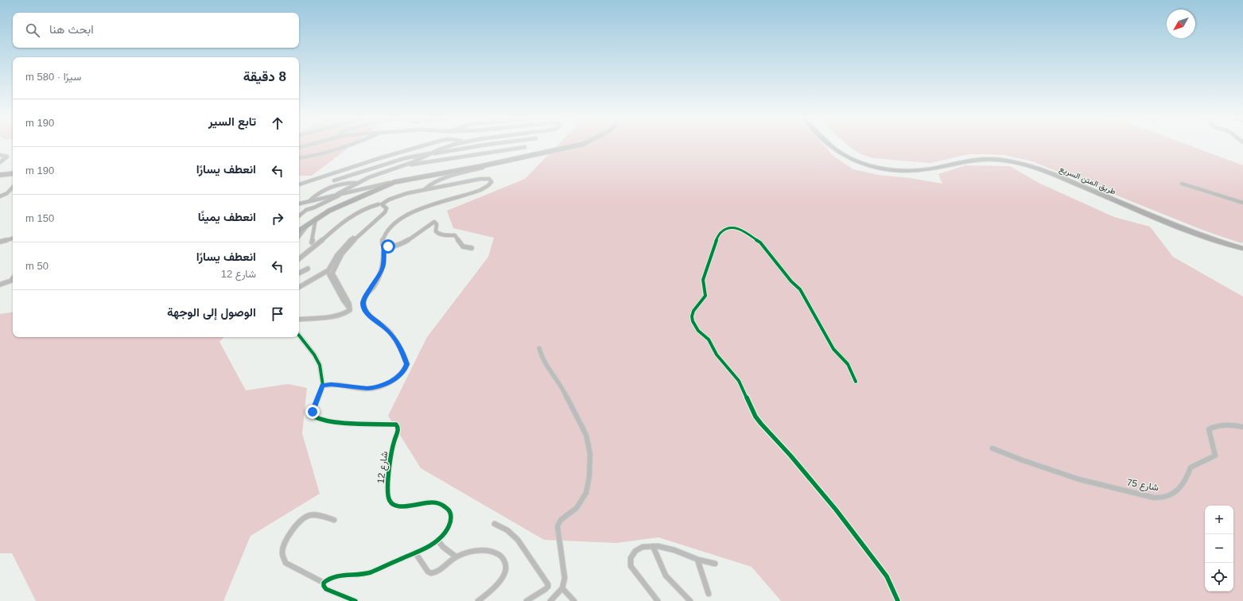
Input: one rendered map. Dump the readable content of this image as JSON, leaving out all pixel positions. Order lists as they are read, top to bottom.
{
  "streets": {
    "highway": ["طريق المتن السريع"],
    "street": ["شارع 12", "شارع 75"]
  },
  "north": "bottom left",
  "page": {
    "search": "ابحث هنا",
    "heading": ["8 دقيقة", "سيرًا · 580 m"],
    "list": [
      ["تابع السير", "190 m"],
      ["انعطف يسارًا", "190 m"],
      ["انعطف يمينًا", "150 m"],
      ["انعطف يسارًا", "شارع 12", "50 m"],
      "الوصول إلى الوجهة"
    ],
    "map_buttons": ["+", "−"]
  }
}
